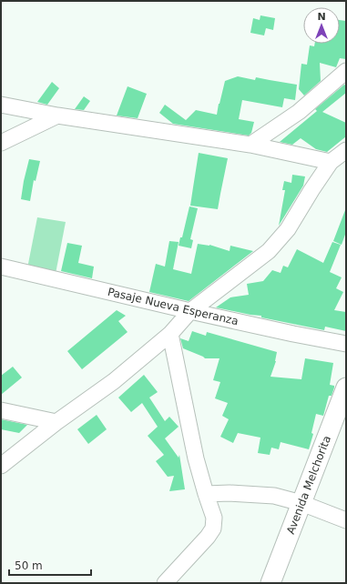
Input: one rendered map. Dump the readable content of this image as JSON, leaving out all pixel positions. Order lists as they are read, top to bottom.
{
  "streets": {
    "main road": ["Avenida Melchorita"],
    "street": ["Pasaje Nueva Esperanza"]
  },
  "scale_bar": "50 m",
  "north": "top"
}
